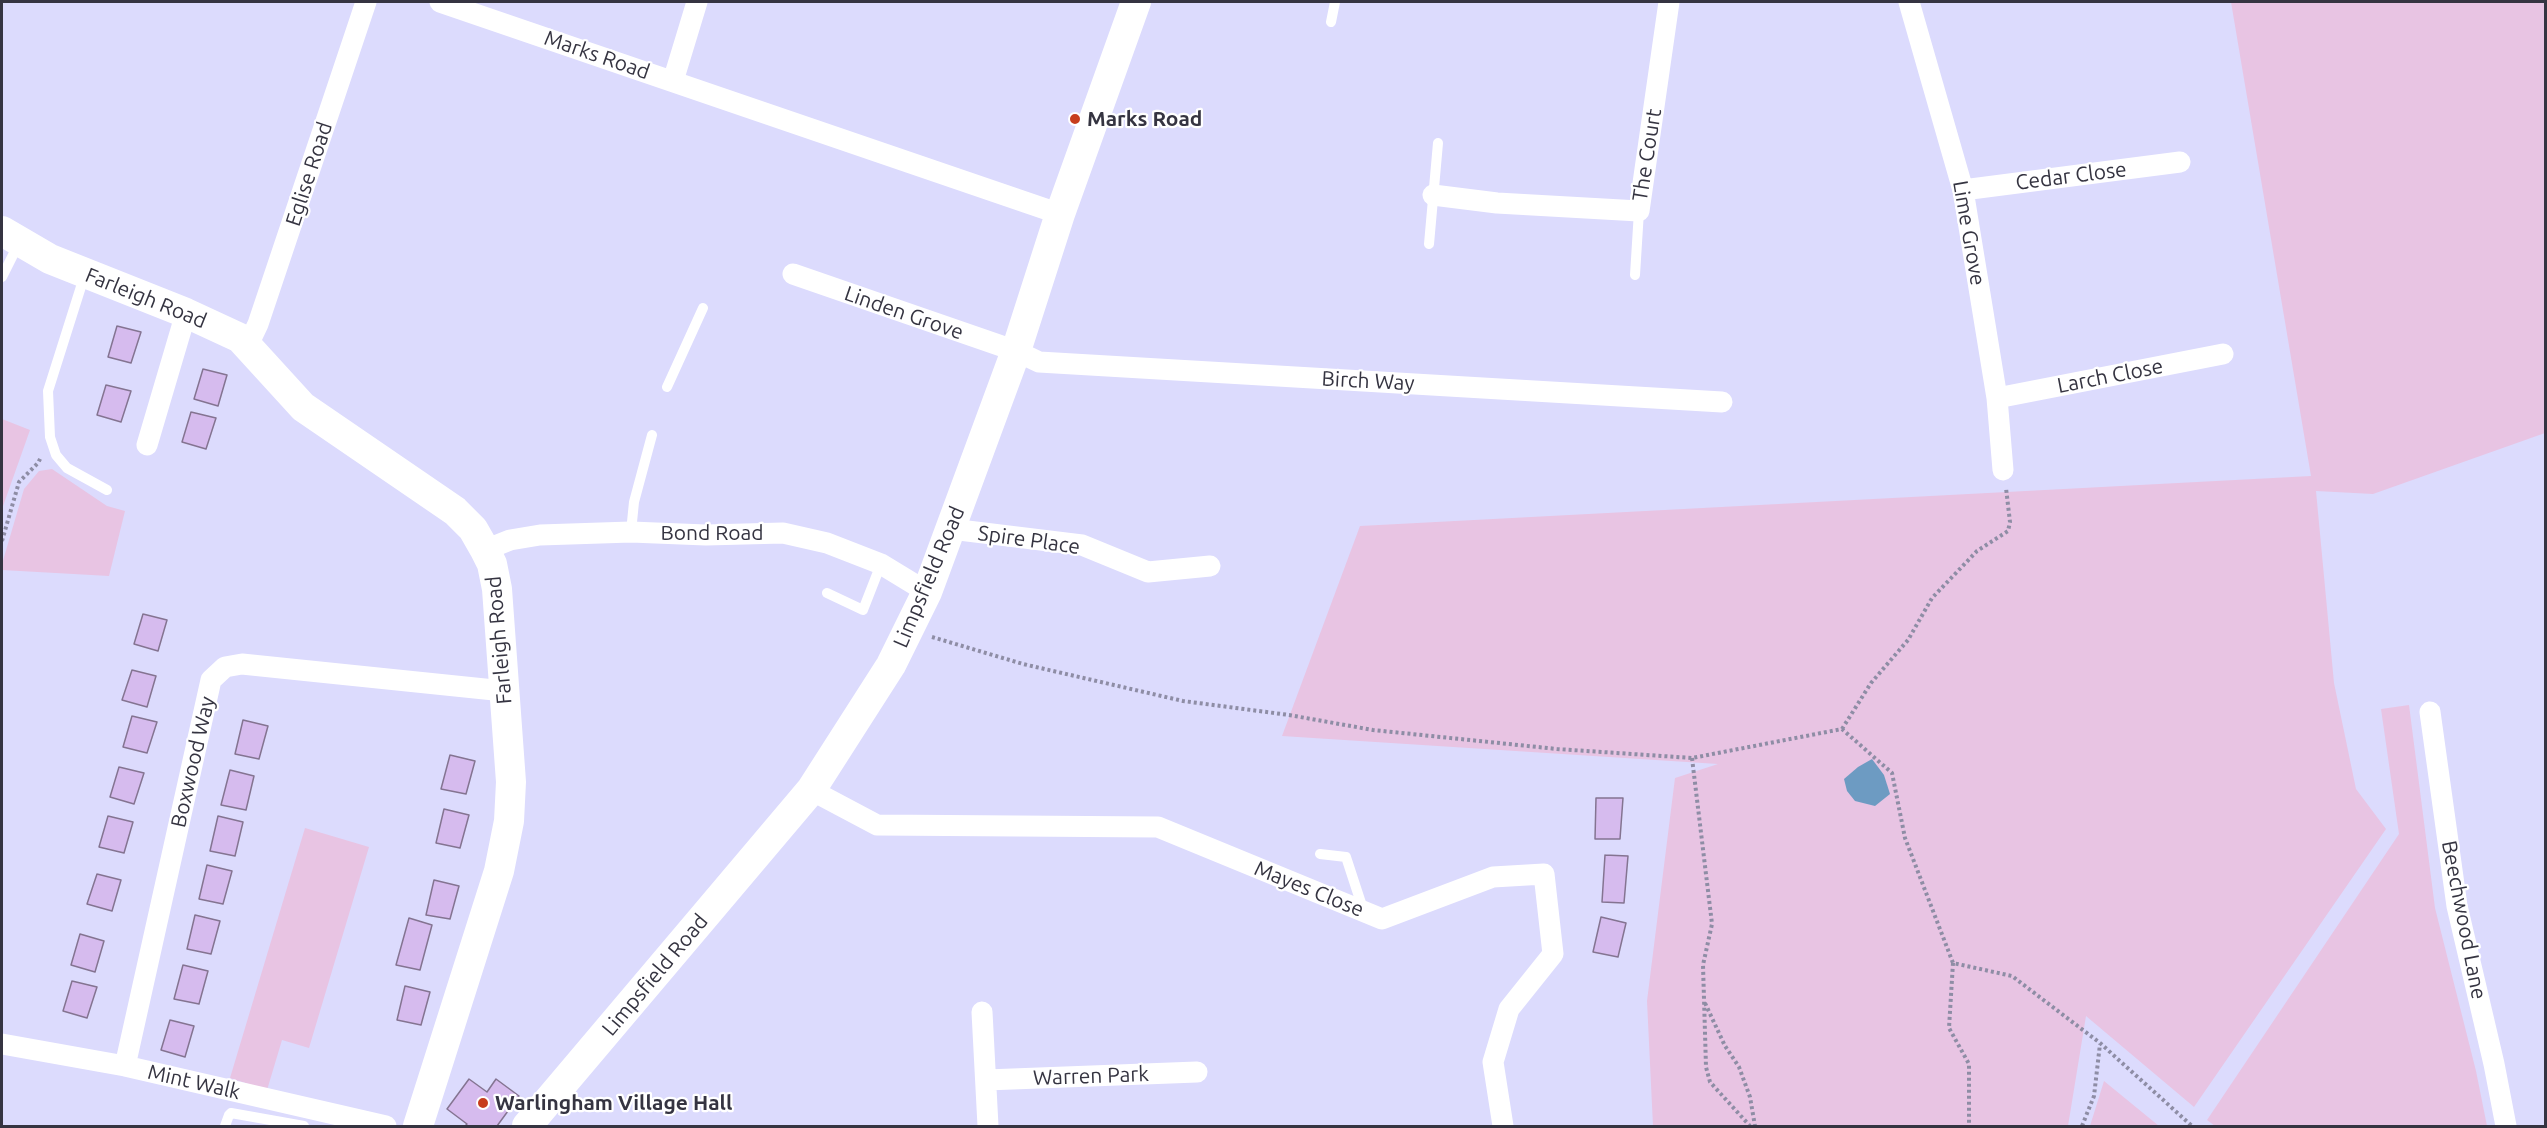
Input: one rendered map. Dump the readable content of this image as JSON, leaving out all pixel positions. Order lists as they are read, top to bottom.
{
  "streets": {
    "main road": ["Farleigh Road", "Limpsfield Road"],
    "street": [
      "Marks Road",
      "The Court",
      "Eglise Road",
      "Cedar Close",
      "Lime Grove",
      "Linden Grove",
      "Larch Close",
      "Birch Way",
      "Bond Road",
      "Spire Place",
      "Boxwood Way",
      "Mayes Close",
      "Beechwood Lane",
      "Warren Park",
      "Mint Walk"
    ]
  },
  "crossings": [
    ["Marks Road", "Limpsfield Road"],
    ["Eglise Road", "Farleigh Road"],
    ["Cedar Close", "Lime Grove"],
    ["Lime Grove", "Larch Close"],
    ["Farleigh Road", "Bond Road"],
    ["Farleigh Road", "Boxwood Way"],
    ["Linden Grove", "Birch Way"],
    ["Linden Grove", "Limpsfield Road"],
    ["Birch Way", "Limpsfield Road"],
    ["Bond Road", "Limpsfield Road"],
    ["Spire Place", "Limpsfield Road"],
    ["Limpsfield Road", "Mayes Close"],
    ["Boxwood Way", "Mint Walk"]
  ],
  "places": ["Marks Road", "Warlingham Village Hall"]
}
